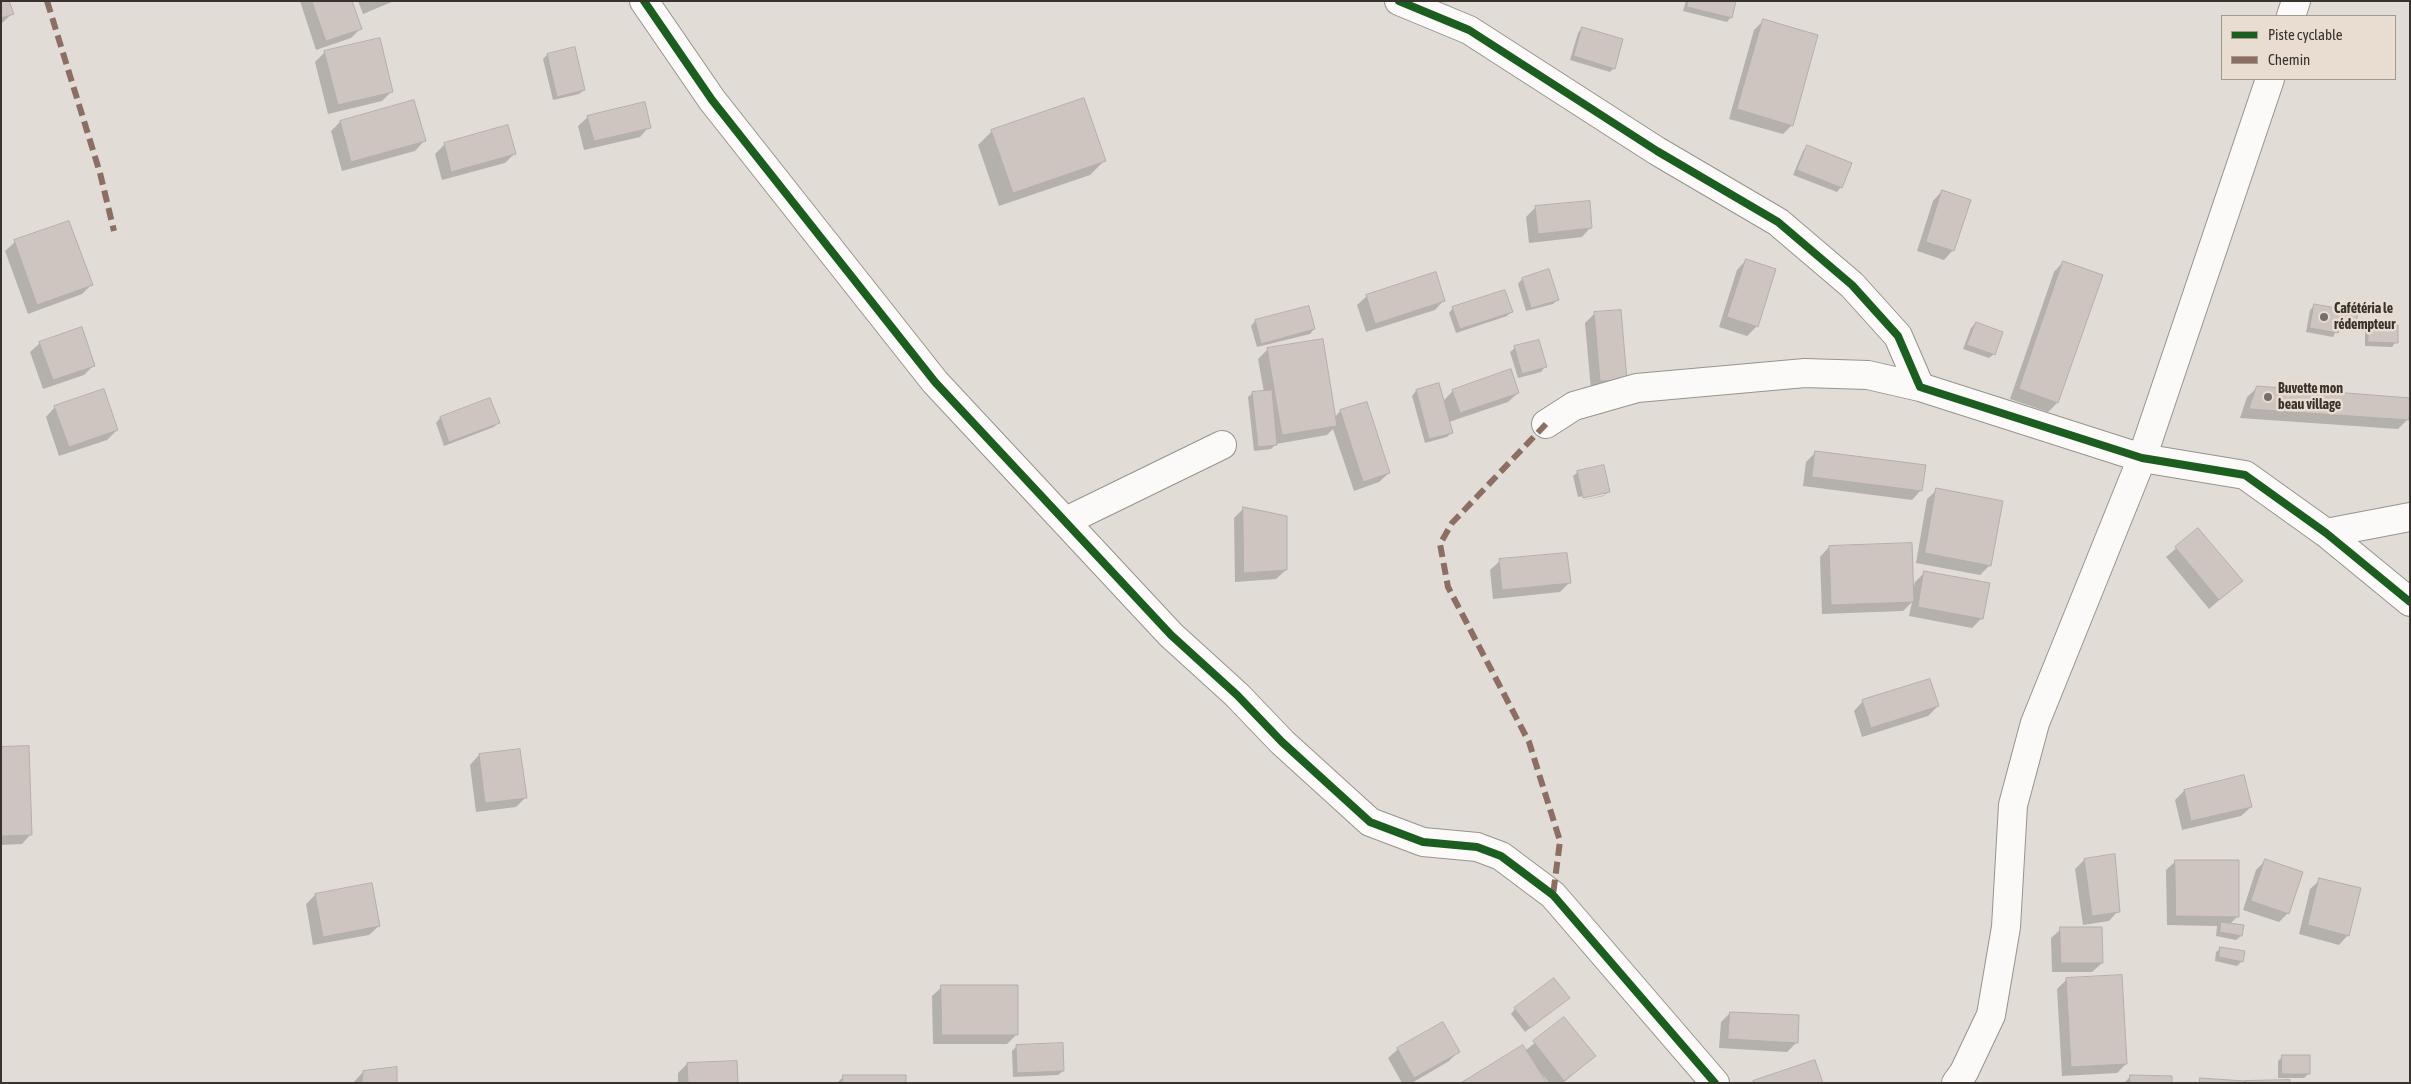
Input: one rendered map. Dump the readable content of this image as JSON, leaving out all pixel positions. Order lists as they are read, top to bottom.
{
  "places": ["Cafétéria le rédempteur", "Buvette mon beau village"],
  "legend": ["Piste cyclable", "Chemin"]
}
